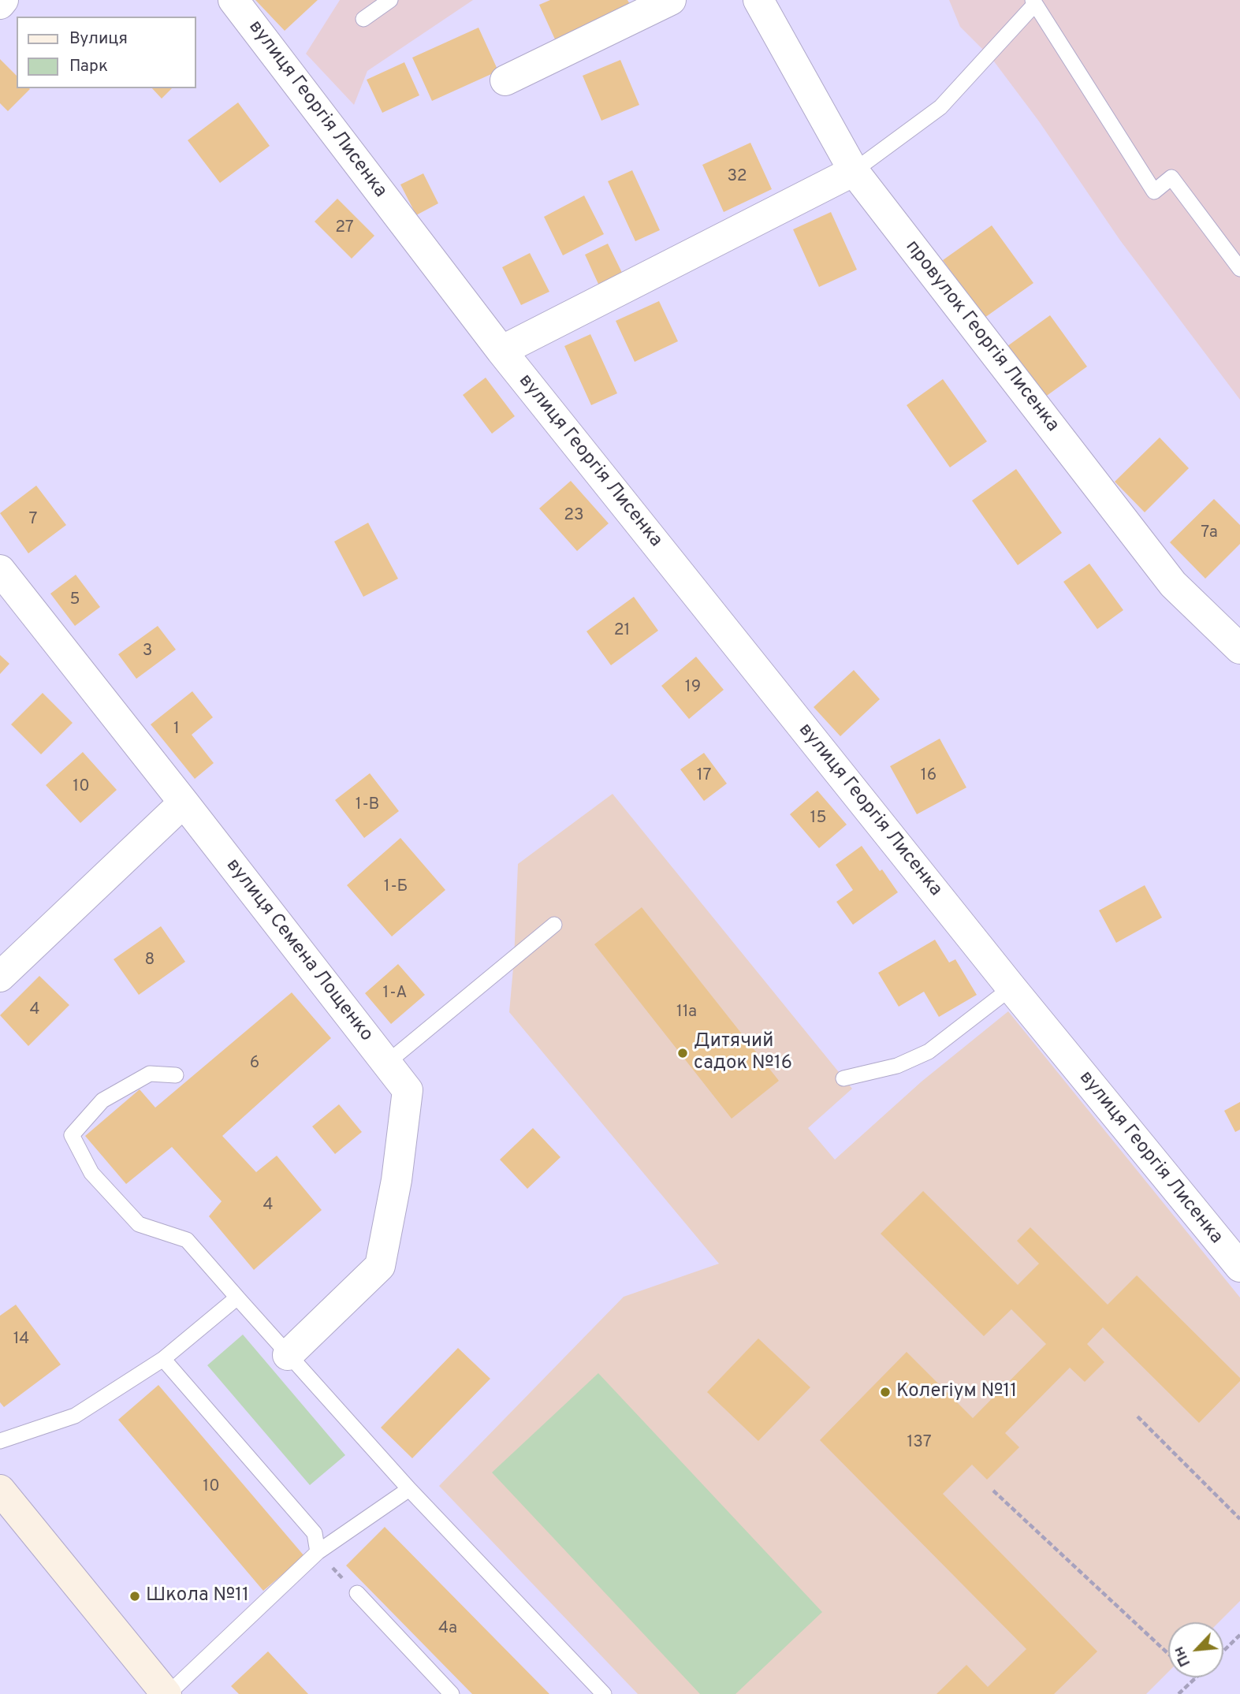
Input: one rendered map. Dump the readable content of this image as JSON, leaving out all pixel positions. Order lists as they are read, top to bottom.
{
  "streets": {
    "street": ["вулиця Георгія Лисенка", "провулок Георгія Лисенка", "вулиця Семена Лощенко"]
  },
  "places": ["Дитячий садок №16", "Колегіум №11", "Школа №11"],
  "house_numbers": [
    "32",
    "27",
    "23",
    "7",
    "7а",
    "5",
    "21",
    "3",
    "19",
    "1",
    "17",
    "16",
    "10",
    "1-В",
    "15",
    "1-Б",
    "8",
    "1-А",
    "4",
    "11а",
    "6",
    "4",
    "14",
    "137",
    "10",
    "4а"
  ],
  "legend": ["Вулиця", "Парк"],
  "north": "bottom left"
}
